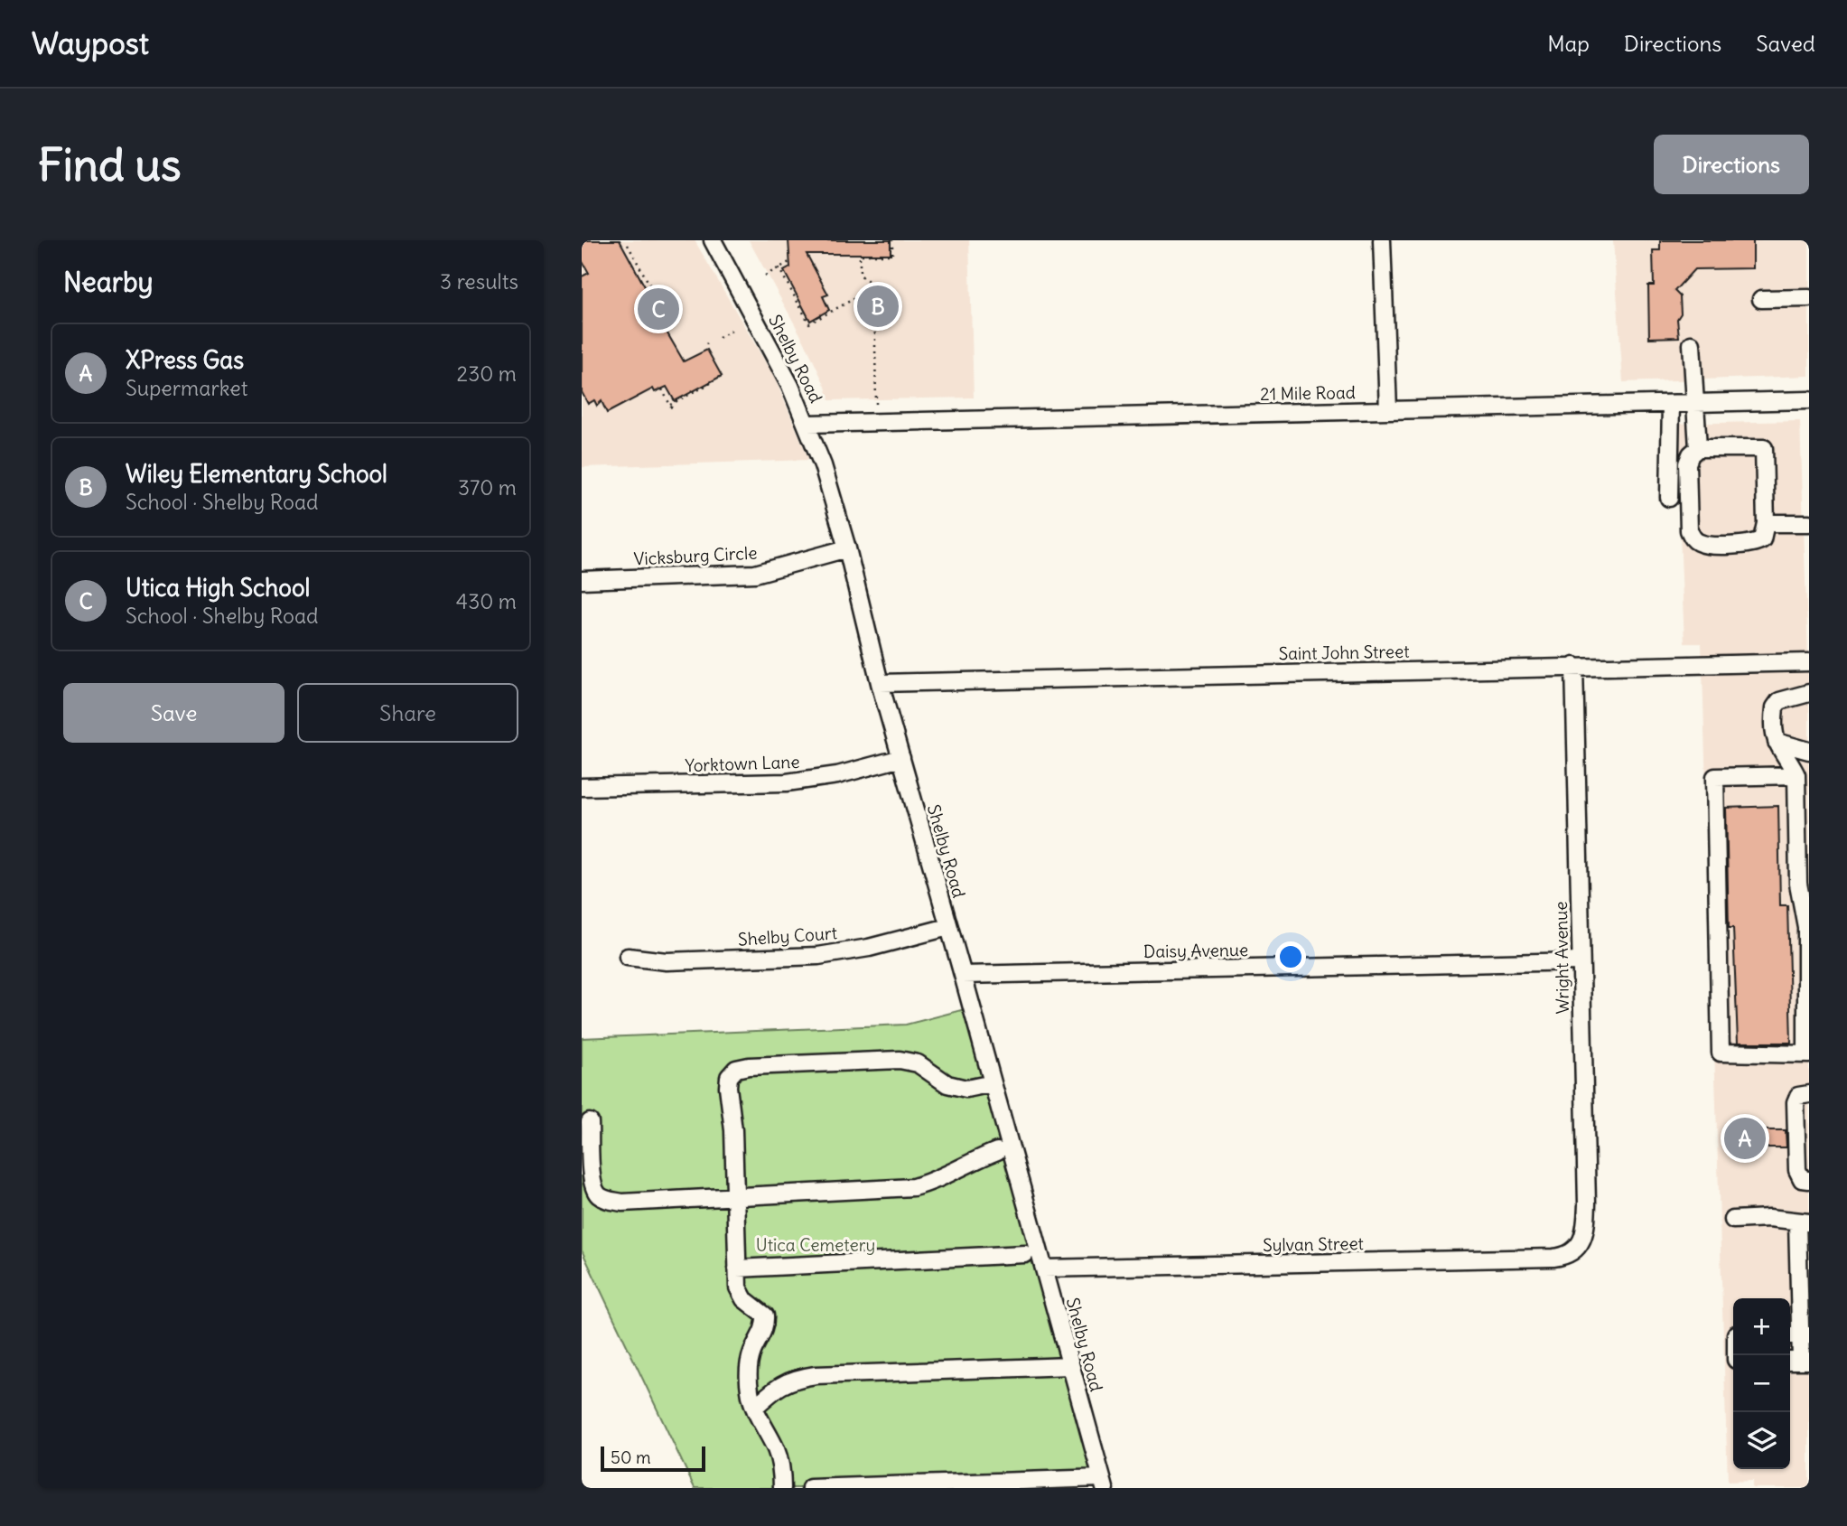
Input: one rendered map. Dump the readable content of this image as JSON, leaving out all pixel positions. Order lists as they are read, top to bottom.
{
  "streets": {
    "street": [
      "Shelby Road",
      "21 Mile Road",
      "Vicksburg Circle",
      "Saint John Street",
      "Yorktown Lane",
      "Shelby Court",
      "Daisy Avenue",
      "Wright Avenue",
      "Sylvan Street"
    ]
  },
  "crossings": [
    ["Shelby Road", "21 Mile Road"],
    ["Shelby Road", "Vicksburg Circle"],
    ["Shelby Road", "Saint John Street"],
    ["Shelby Road", "Yorktown Lane"],
    ["Shelby Road", "Shelby Court"],
    ["Shelby Road", "Daisy Avenue"],
    ["Shelby Road", "Sylvan Street"],
    ["Saint John Street", "Wright Avenue"],
    ["Daisy Avenue", "Wright Avenue"],
    ["Wright Avenue", "Sylvan Street"]
  ],
  "parks": ["Utica Cemetery"],
  "scale_bar": "50 m",
  "page": {
    "header": "Waypost",
    "nav": ["Map", "Directions", "Saved"],
    "buttons": [
      "Directions",
      ["Save", "Share"]
    ],
    "title": "Find us",
    "heading": ["Nearby", "3 results"],
    "pins": ["B", "C", "A"],
    "list": [
      {
        "mark": "A",
        "name": "XPress Gas",
        "note": "Supermarket",
        "value": "230 m"
      },
      {
        "mark": "B",
        "name": "Wiley Elementary School",
        "note": "School · Shelby Road",
        "value": "370 m"
      },
      {
        "mark": "C",
        "name": "Utica High School",
        "note": "School · Shelby Road",
        "value": "430 m"
      }
    ],
    "map_buttons": ["+", "−"],
    "scale": "50 m"
  }
}
